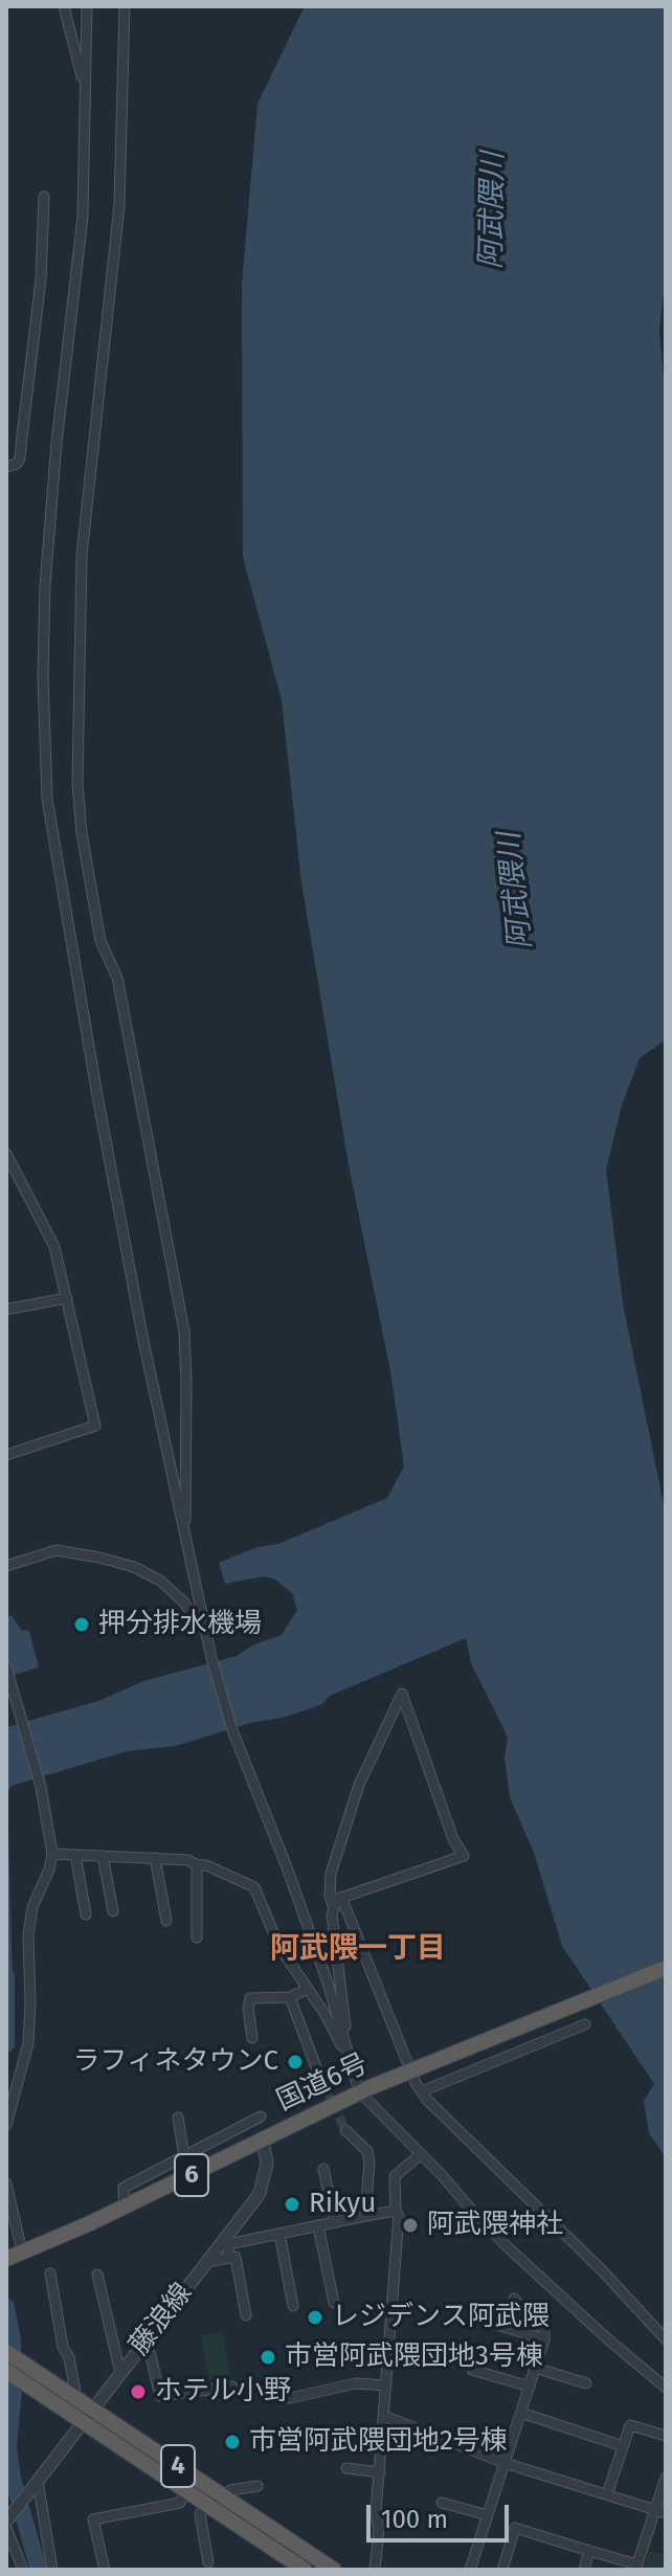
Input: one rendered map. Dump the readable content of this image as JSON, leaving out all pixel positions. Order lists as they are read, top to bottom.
{
  "streets": {
    "highway": ["国道6号", "6", "4"],
    "street": ["藤浪線"]
  },
  "crossings": [
    ["国道6号", "藤浪線"],
    ["藤浪線", "4"]
  ],
  "districts": ["阿武隈一丁目"],
  "water": ["阿武隈川"],
  "places": [
    "押分排水機場",
    "ラフィネタウンC",
    "Rikyu",
    "阿武隈神社",
    "レジデンス阿武隈",
    "市営阿武隈団地3号棟",
    "ホテル小野",
    "市営阿武隈団地2号棟"
  ],
  "scale_bar": "100 m"
}
